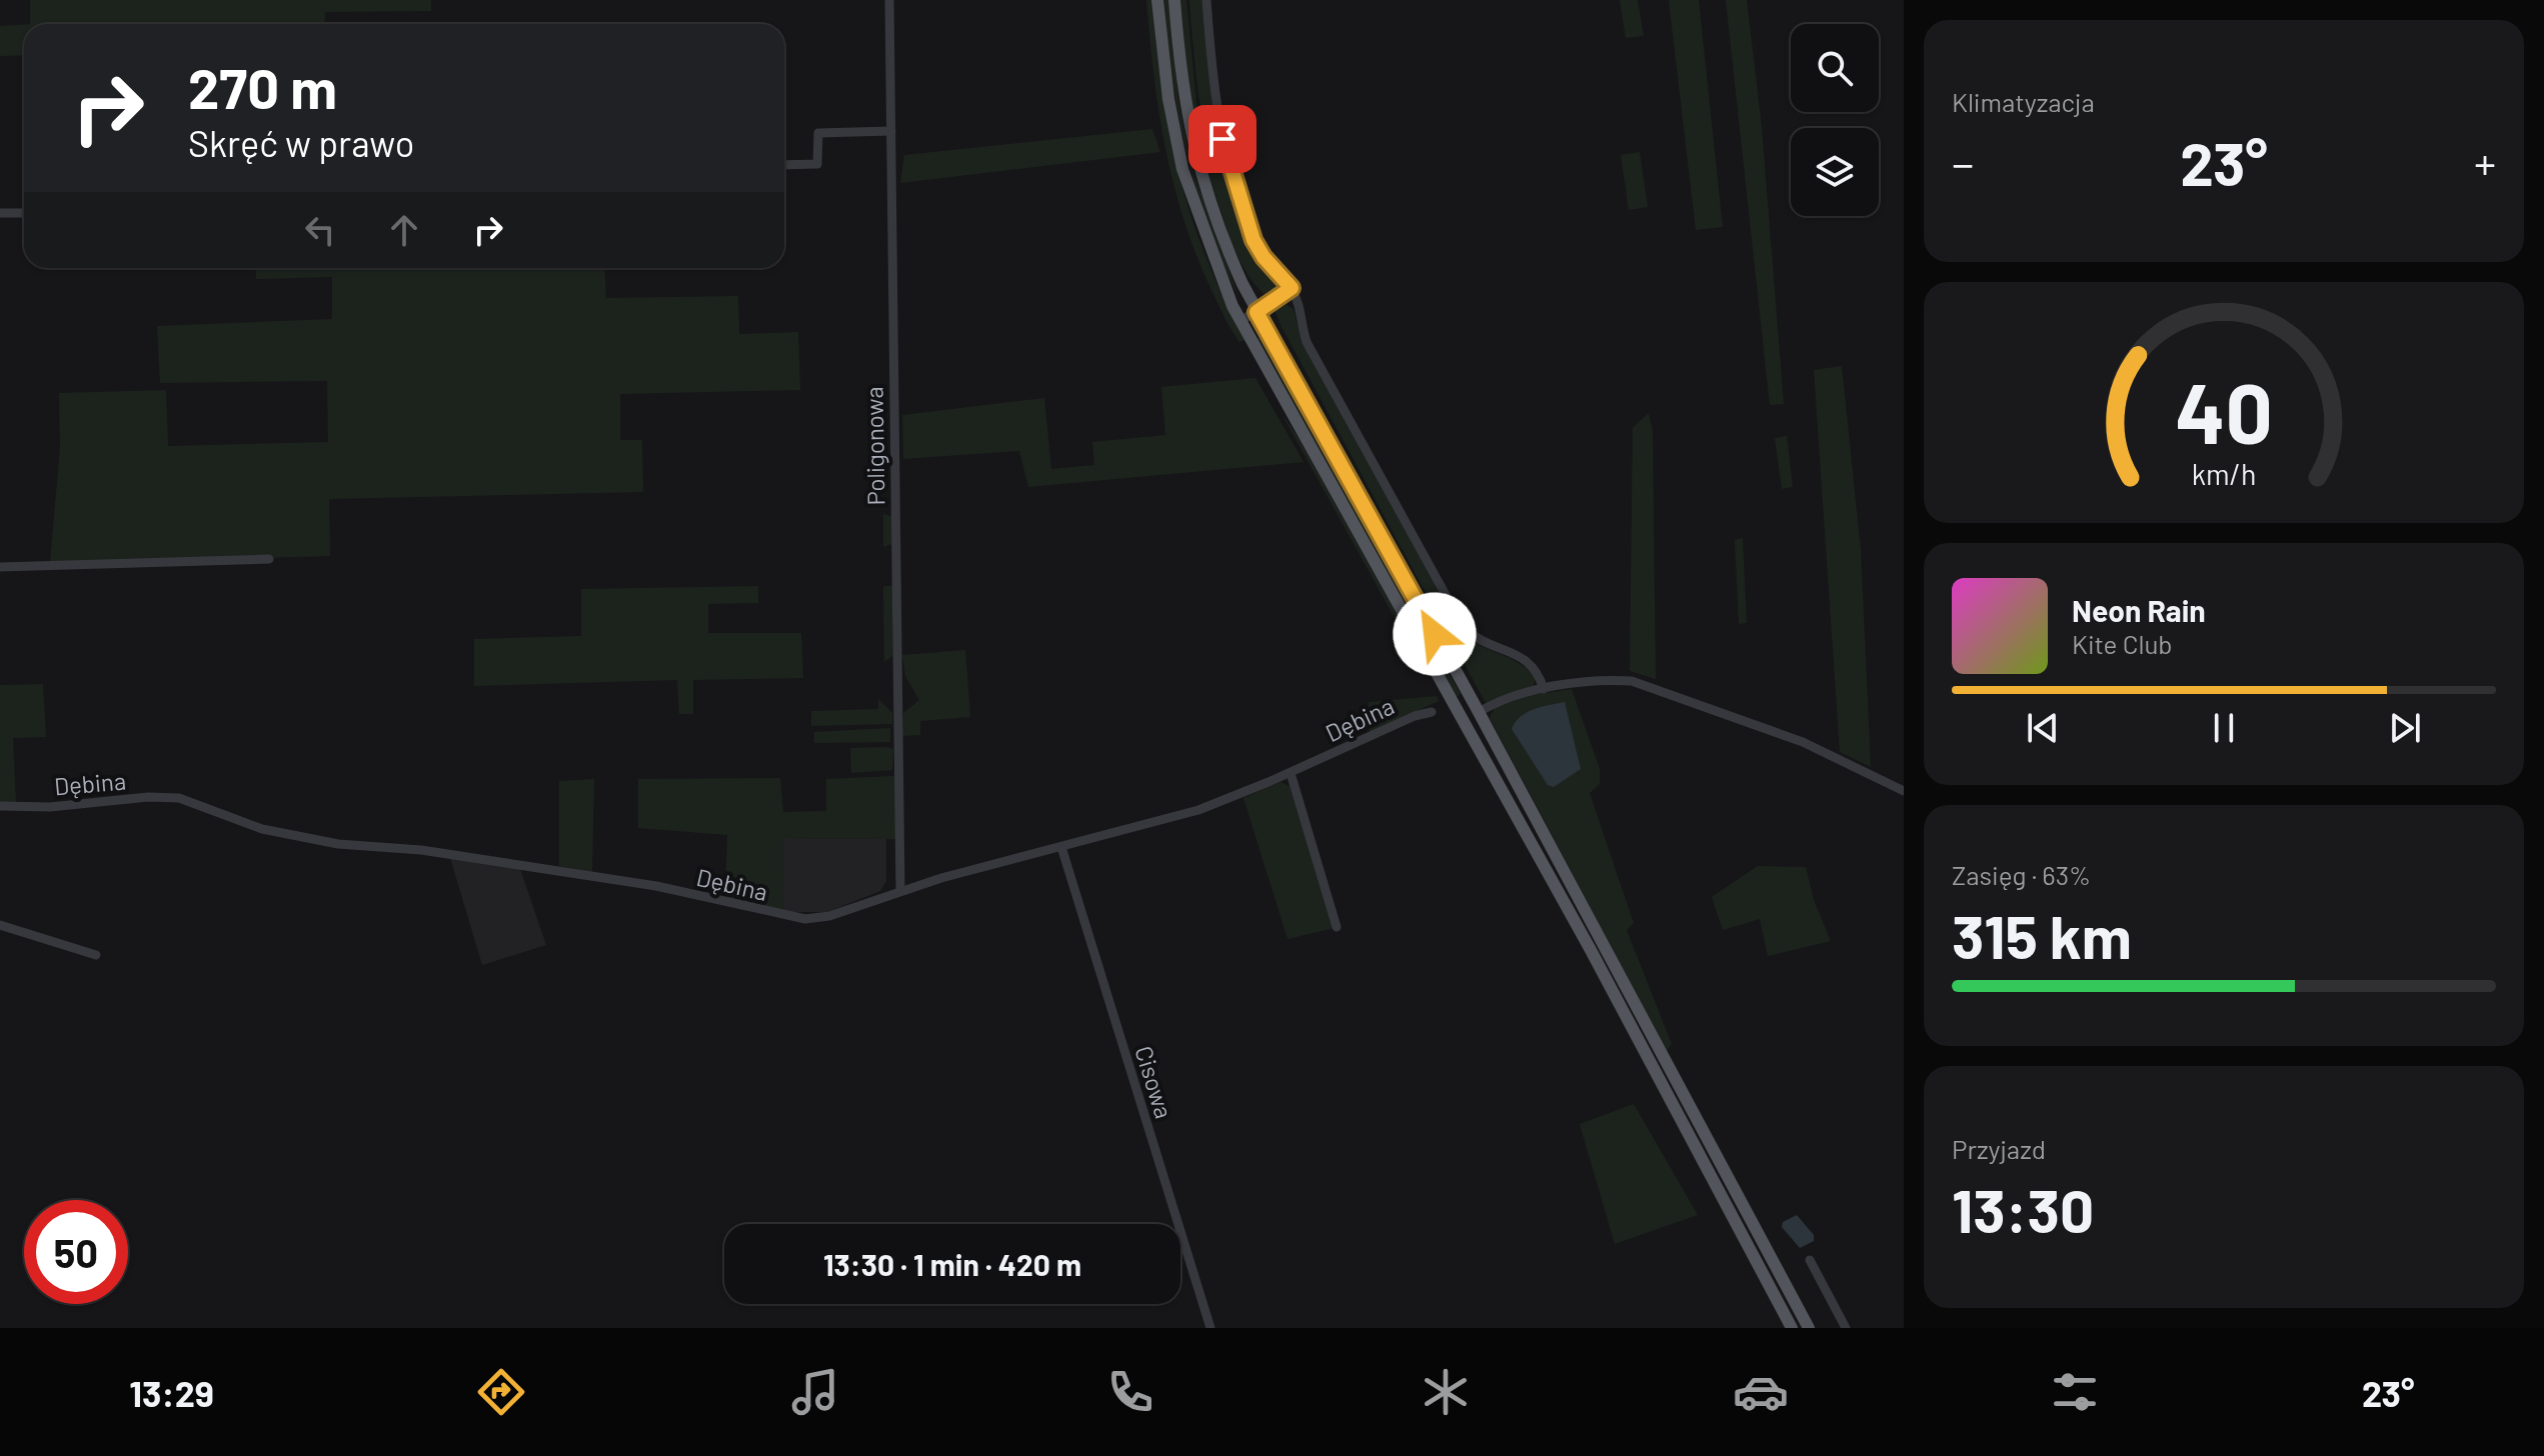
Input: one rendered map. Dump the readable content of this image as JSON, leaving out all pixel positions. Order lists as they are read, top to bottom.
{
  "streets": {
    "street": ["Poligonowa", "Dębina", "Cisowa"]
  },
  "crossings": [
    ["Poligonowa", "Dębina"],
    ["Dębina", "Cisowa"]
  ],
  "page": {
    "tile": [
      "Klimatyzacja",
      ["Zasięg · 63%", "315 km"],
      ["Przyjazd", "13:30"]
    ],
    "turn": ["270 m", "Skręć w prawo"],
    "heat": ["−", "23°", "+"],
    "song": ["Neon Rain", "Kite Club"],
    "limit": "50",
    "trip": "13:30 · 1 min · 420 m",
    "tabs": ["13:29", "23°"],
    "gauge": ["40", "km/h"]
  }
}
